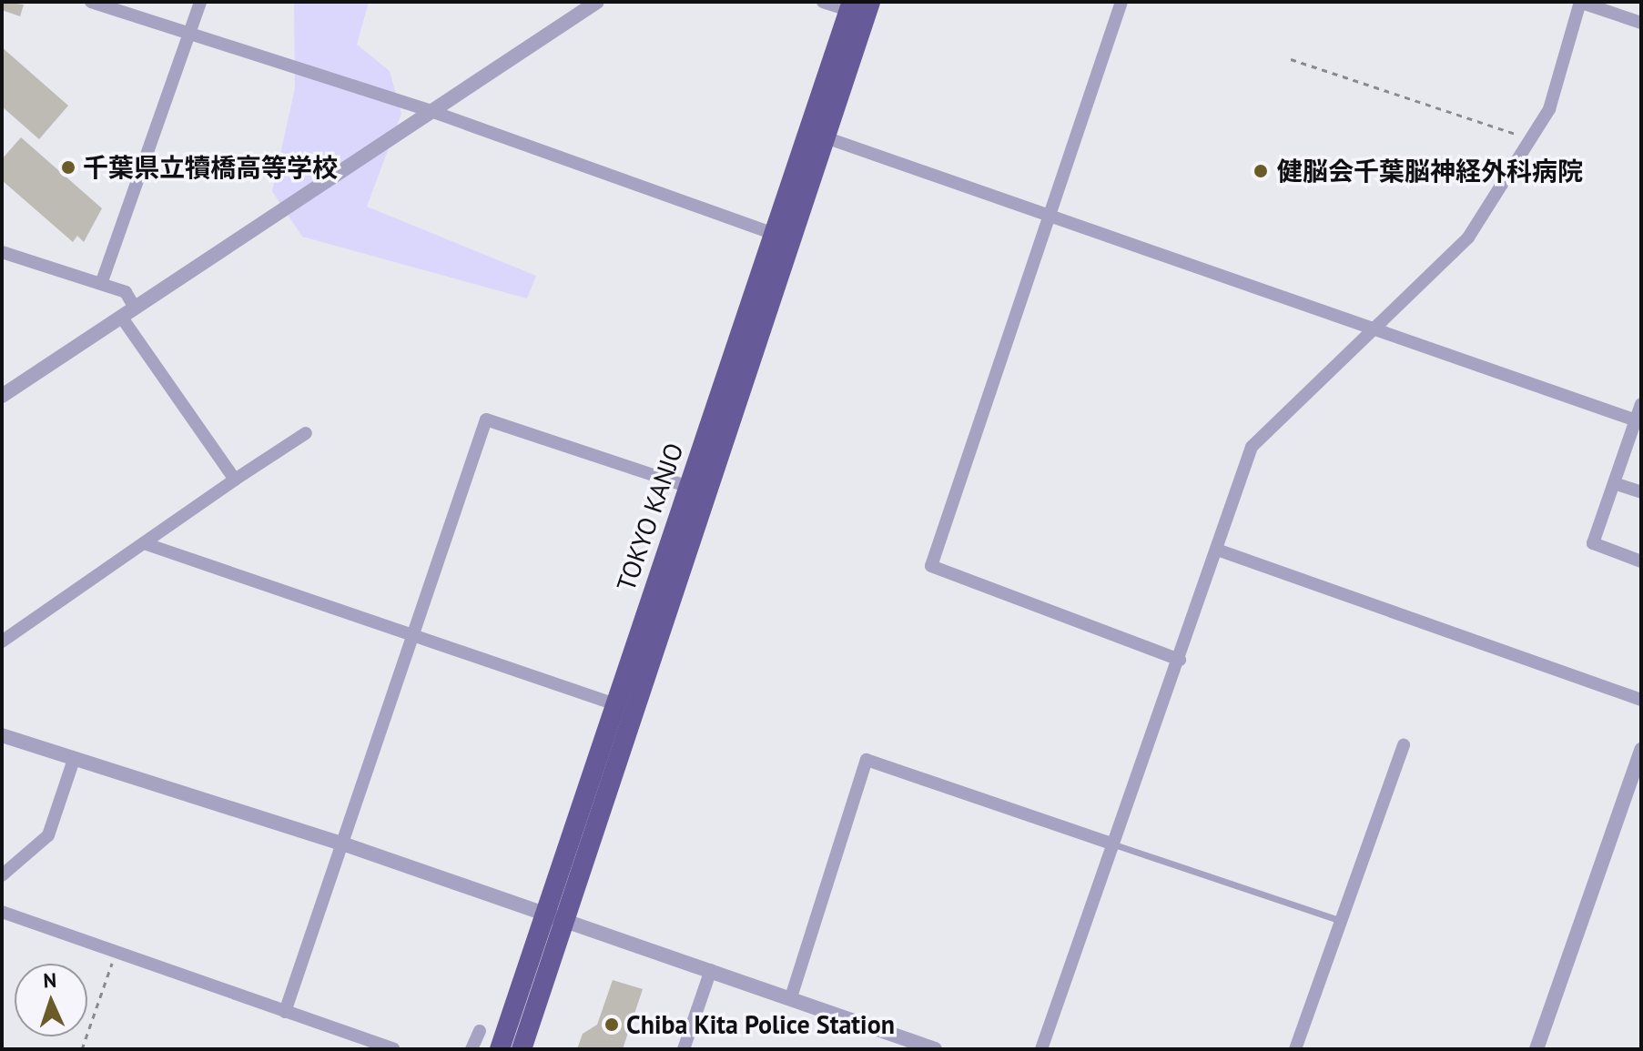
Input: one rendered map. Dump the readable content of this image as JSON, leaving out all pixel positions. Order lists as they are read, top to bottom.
{
  "streets": {
    "highway": ["TOKYO KANJO"]
  },
  "places": ["千葉県立犢橋高等学校", "健脳会千葉脳神経外科病院", "Chiba Kita Police Station"],
  "north": "top"
}
